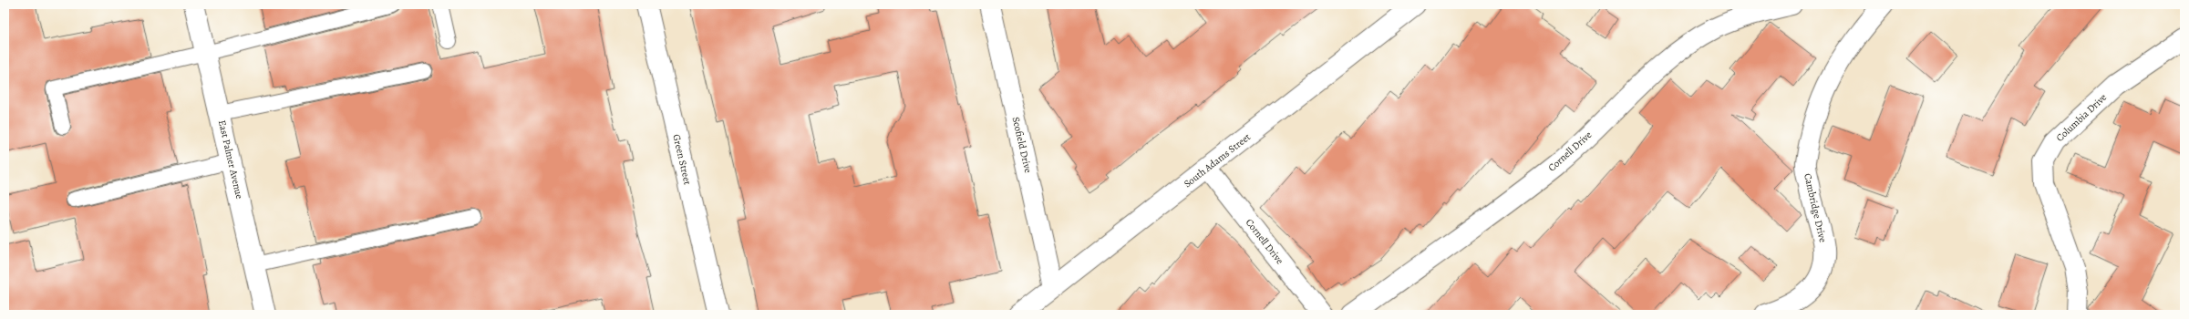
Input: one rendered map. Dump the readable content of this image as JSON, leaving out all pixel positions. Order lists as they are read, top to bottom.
{
  "streets": {
    "street": [
      "Columbia Drive",
      "Scofield Drive",
      "Cornell Drive",
      "East Palmer Avenue",
      "Green Street",
      "South Adams Street",
      "Cambridge Drive"
    ]
  },
  "crossings": [
    ["Scofield Drive", "South Adams Street"],
    ["Cornell Drive", "South Adams Street"]
  ]
}
